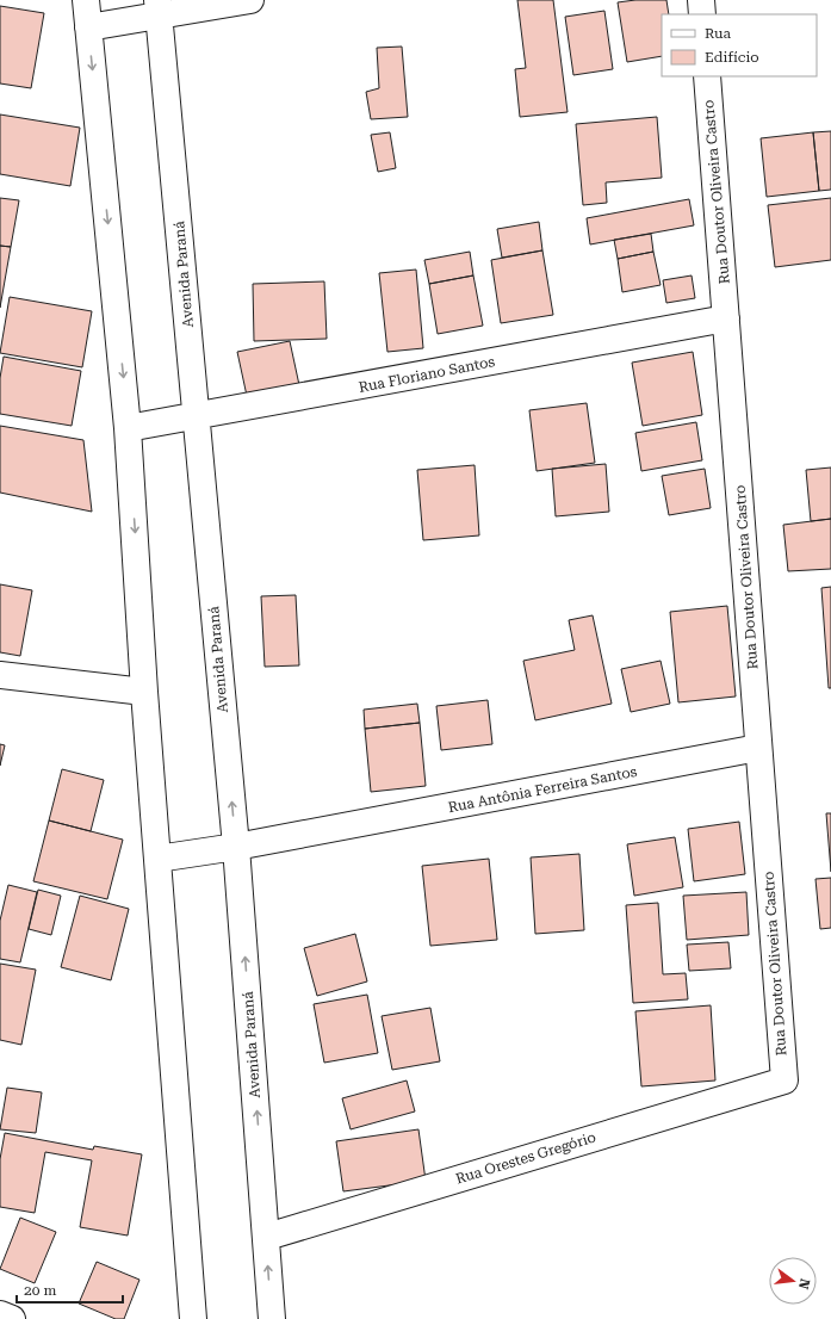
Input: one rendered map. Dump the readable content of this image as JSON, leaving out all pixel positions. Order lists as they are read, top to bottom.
{
  "streets": {
    "street": [
      "Rua Doutor Oliveira Castro",
      "Avenida Paraná",
      "Rua Floriano Santos",
      "Rua Antônia Ferreira Santos",
      "Rua Orestes Gregório"
    ]
  },
  "crossings": [
    ["Rua Doutor Oliveira Castro", "Rua Floriano Santos"],
    ["Rua Doutor Oliveira Castro", "Rua Antônia Ferreira Santos"],
    ["Rua Doutor Oliveira Castro", "Rua Orestes Gregório"],
    ["Avenida Paraná", "Rua Floriano Santos"],
    ["Avenida Paraná", "Rua Antônia Ferreira Santos"],
    ["Avenida Paraná", "Rua Orestes Gregório"]
  ],
  "legend": ["Rua", "Edifício"],
  "scale_bar": "20 m",
  "north": "right"
}
